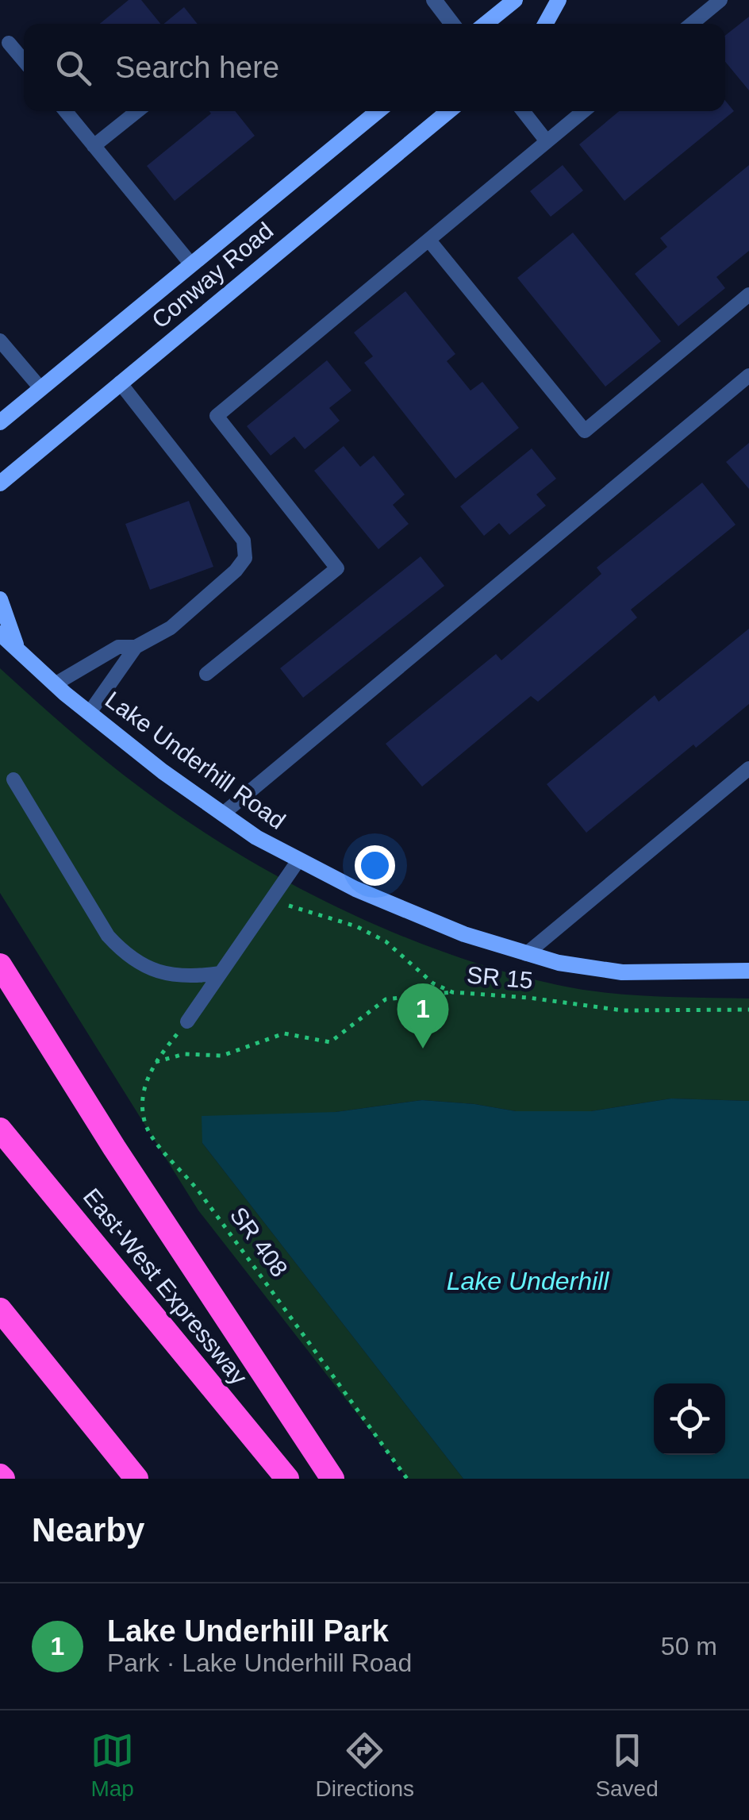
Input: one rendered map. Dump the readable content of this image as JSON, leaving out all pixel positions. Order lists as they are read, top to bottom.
{
  "streets": {
    "highway": ["East-West Expressway"],
    "main road": ["Conway Road", "Lake Underhill Road", "SR 15"],
    "path": ["SR 408"]
  },
  "crossings": [
    ["Lake Underhill Road", "SR 15"]
  ],
  "water": ["Lake Underhill"],
  "page": {
    "search": "Search here",
    "pins": "1",
    "heading": "Nearby",
    "list": [
      {
        "mark": "1",
        "name": "Lake Underhill Park",
        "note": "Park · Lake Underhill Road",
        "value": "50 m"
      }
    ],
    "nav": ["Map", "Directions", "Saved"]
  }
}
